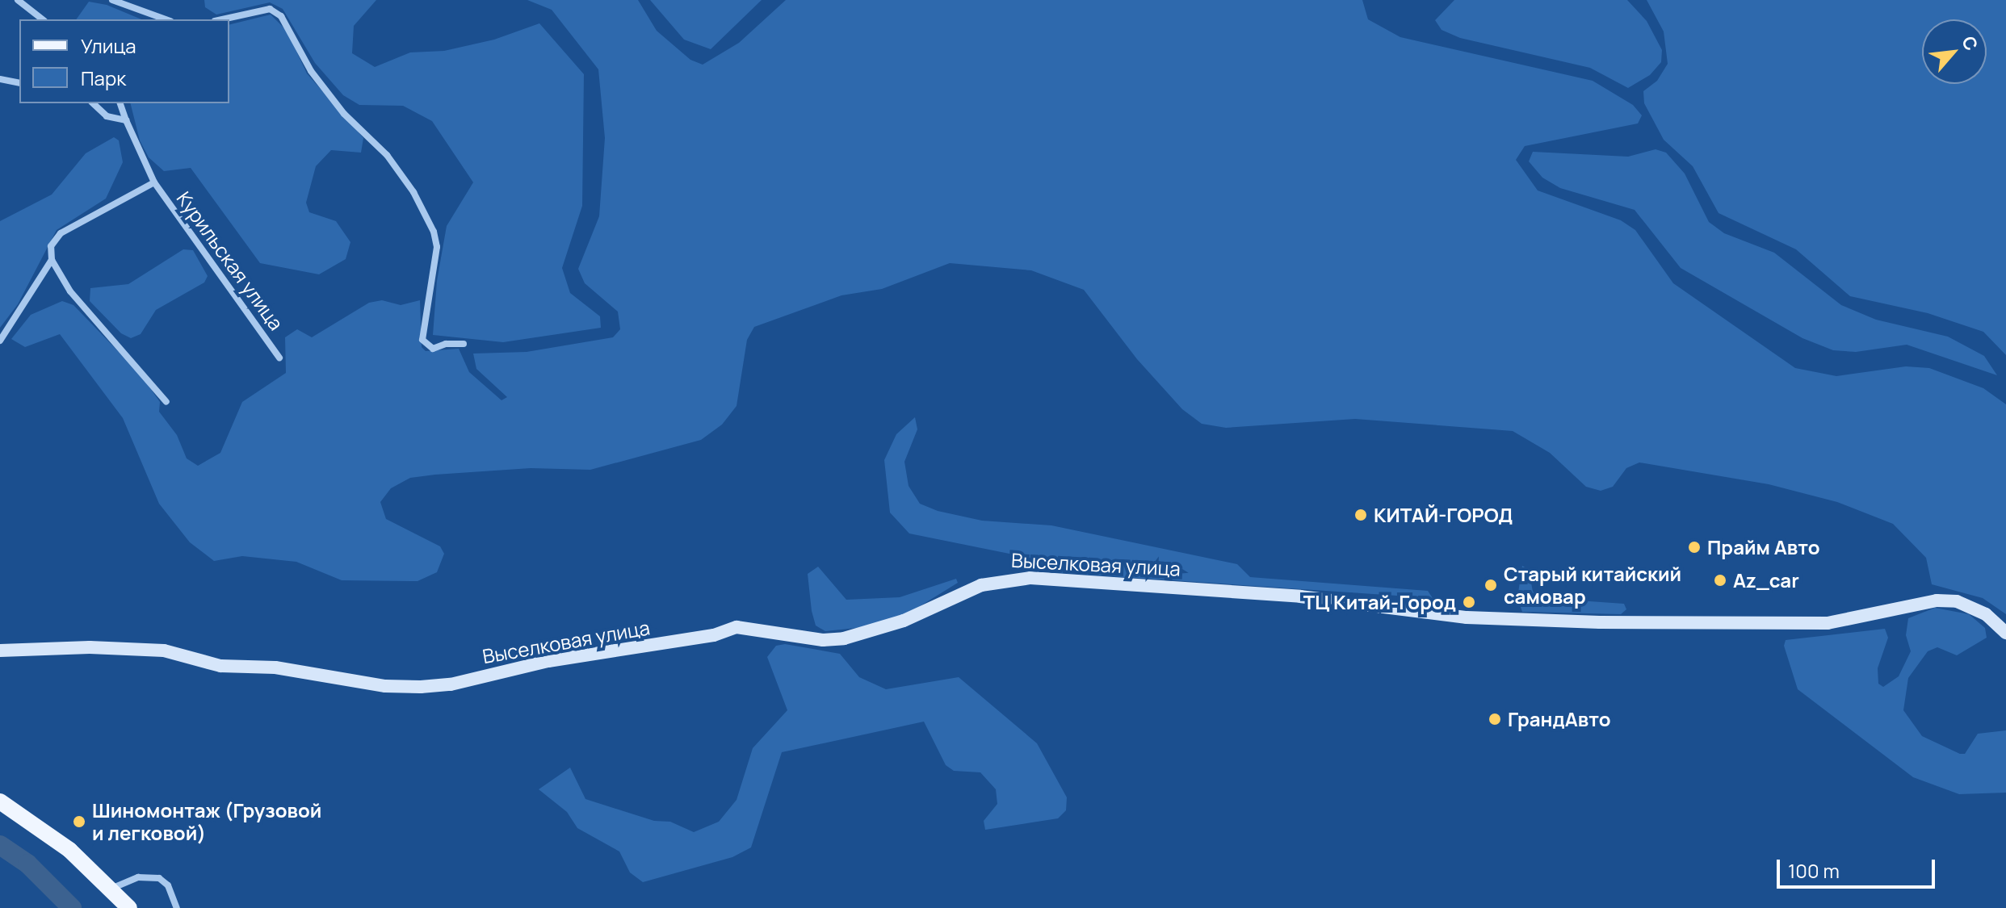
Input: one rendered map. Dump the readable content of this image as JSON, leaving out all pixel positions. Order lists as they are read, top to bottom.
{
  "streets": {
    "street": ["Курильская улица", "Выселковая улица"]
  },
  "places": [
    "КИТАЙ-ГОРОД",
    "Прайм Авто",
    "Az_car",
    "Старый китайский самовар",
    "ТЦ Китай-Город",
    "ГрандАвто",
    "Шиномонтаж (Грузовой и легковой)"
  ],
  "legend": ["Улица", "Парк"],
  "scale_bar": "100 m",
  "north": "top right"
}
